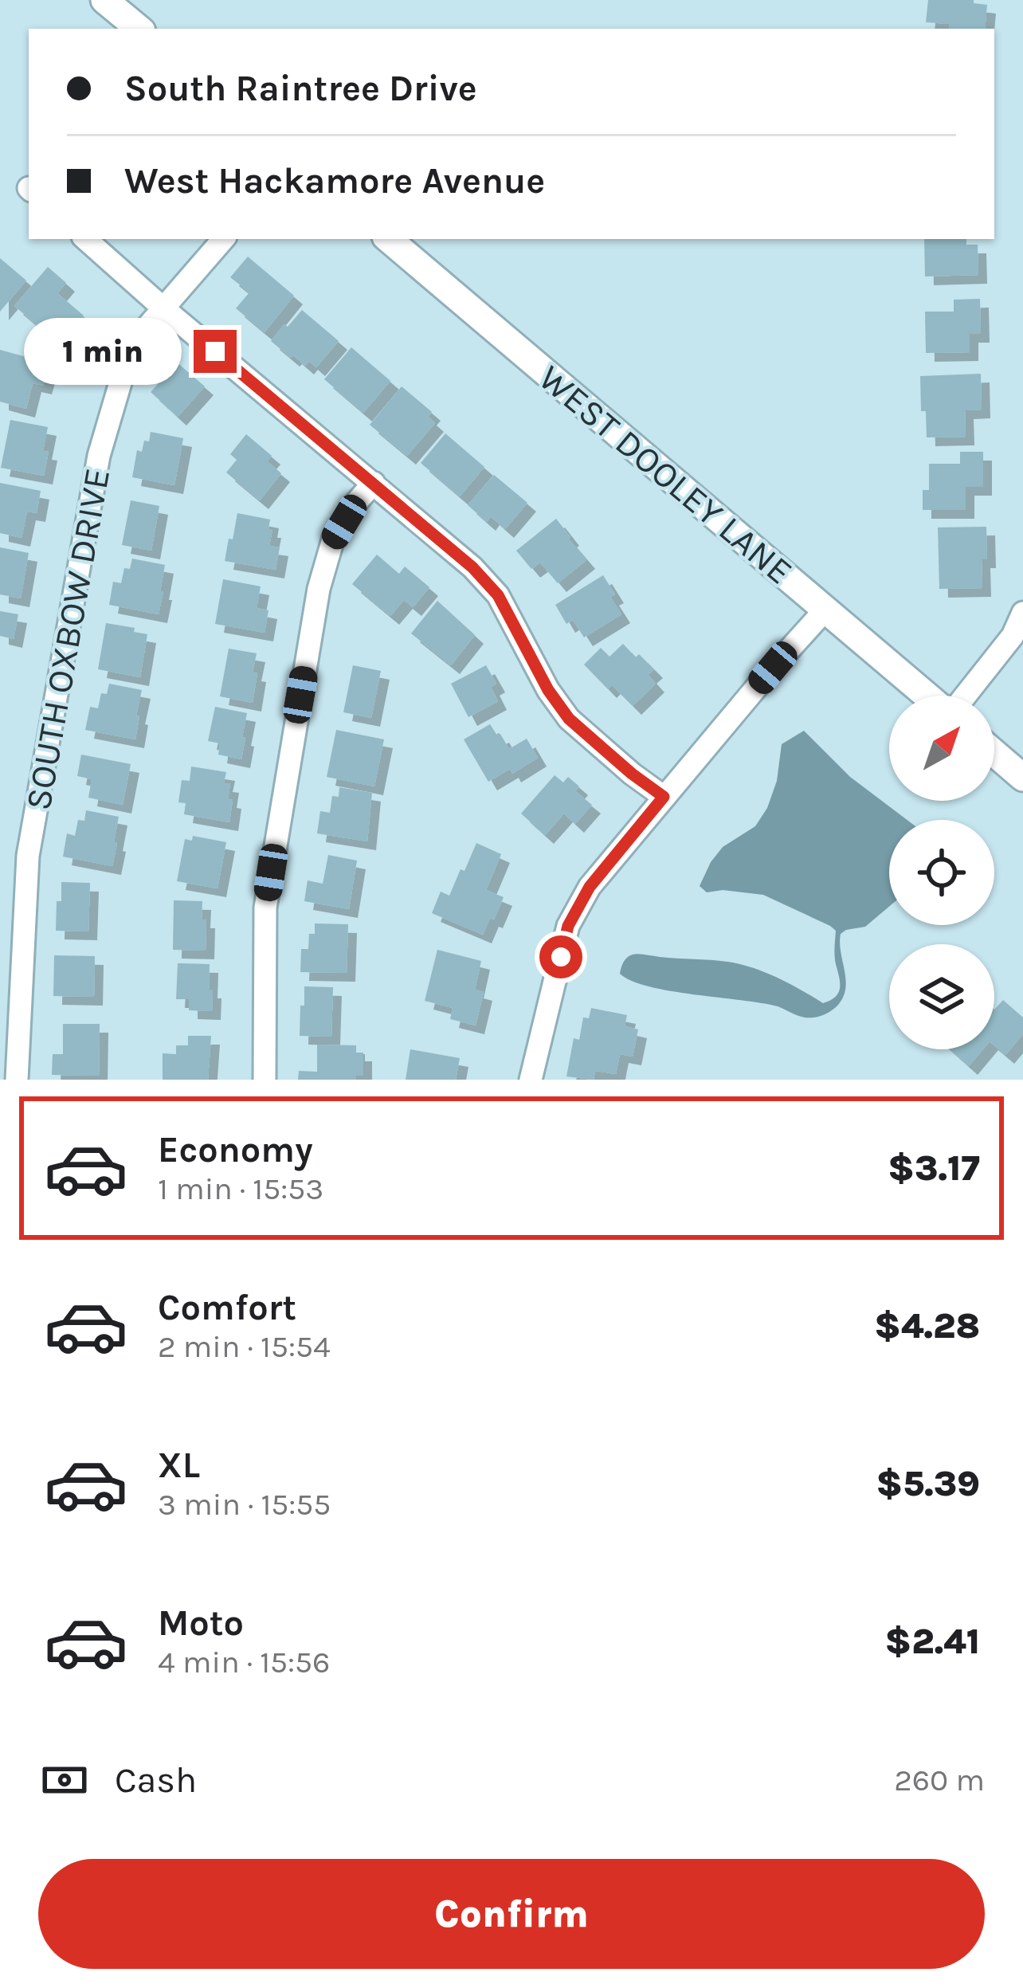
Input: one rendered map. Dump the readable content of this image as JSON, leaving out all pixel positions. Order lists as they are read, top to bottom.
{
  "streets": {
    "street": ["WEST DOOLEY LANE", "SOUTH OXBOW DRIVE"]
  },
  "north": "top right",
  "page": {
    "banner": ["South Raintree Drive", "West Hackamore Avenue"],
    "bubble": "1 min",
    "list": [
      {
        "name": "Economy",
        "note": "1 min · 15:53",
        "value": "$3.17"
      },
      {
        "name": "Comfort",
        "note": "2 min · 15:54",
        "value": "$4.28"
      },
      {
        "name": "XL",
        "note": "3 min · 15:55",
        "value": "$5.39"
      },
      {
        "name": "Moto",
        "note": "4 min · 15:56",
        "value": "$2.41"
      }
    ],
    "pay": ["Cash", "260 m"],
    "buttons": "Confirm"
  }
}
